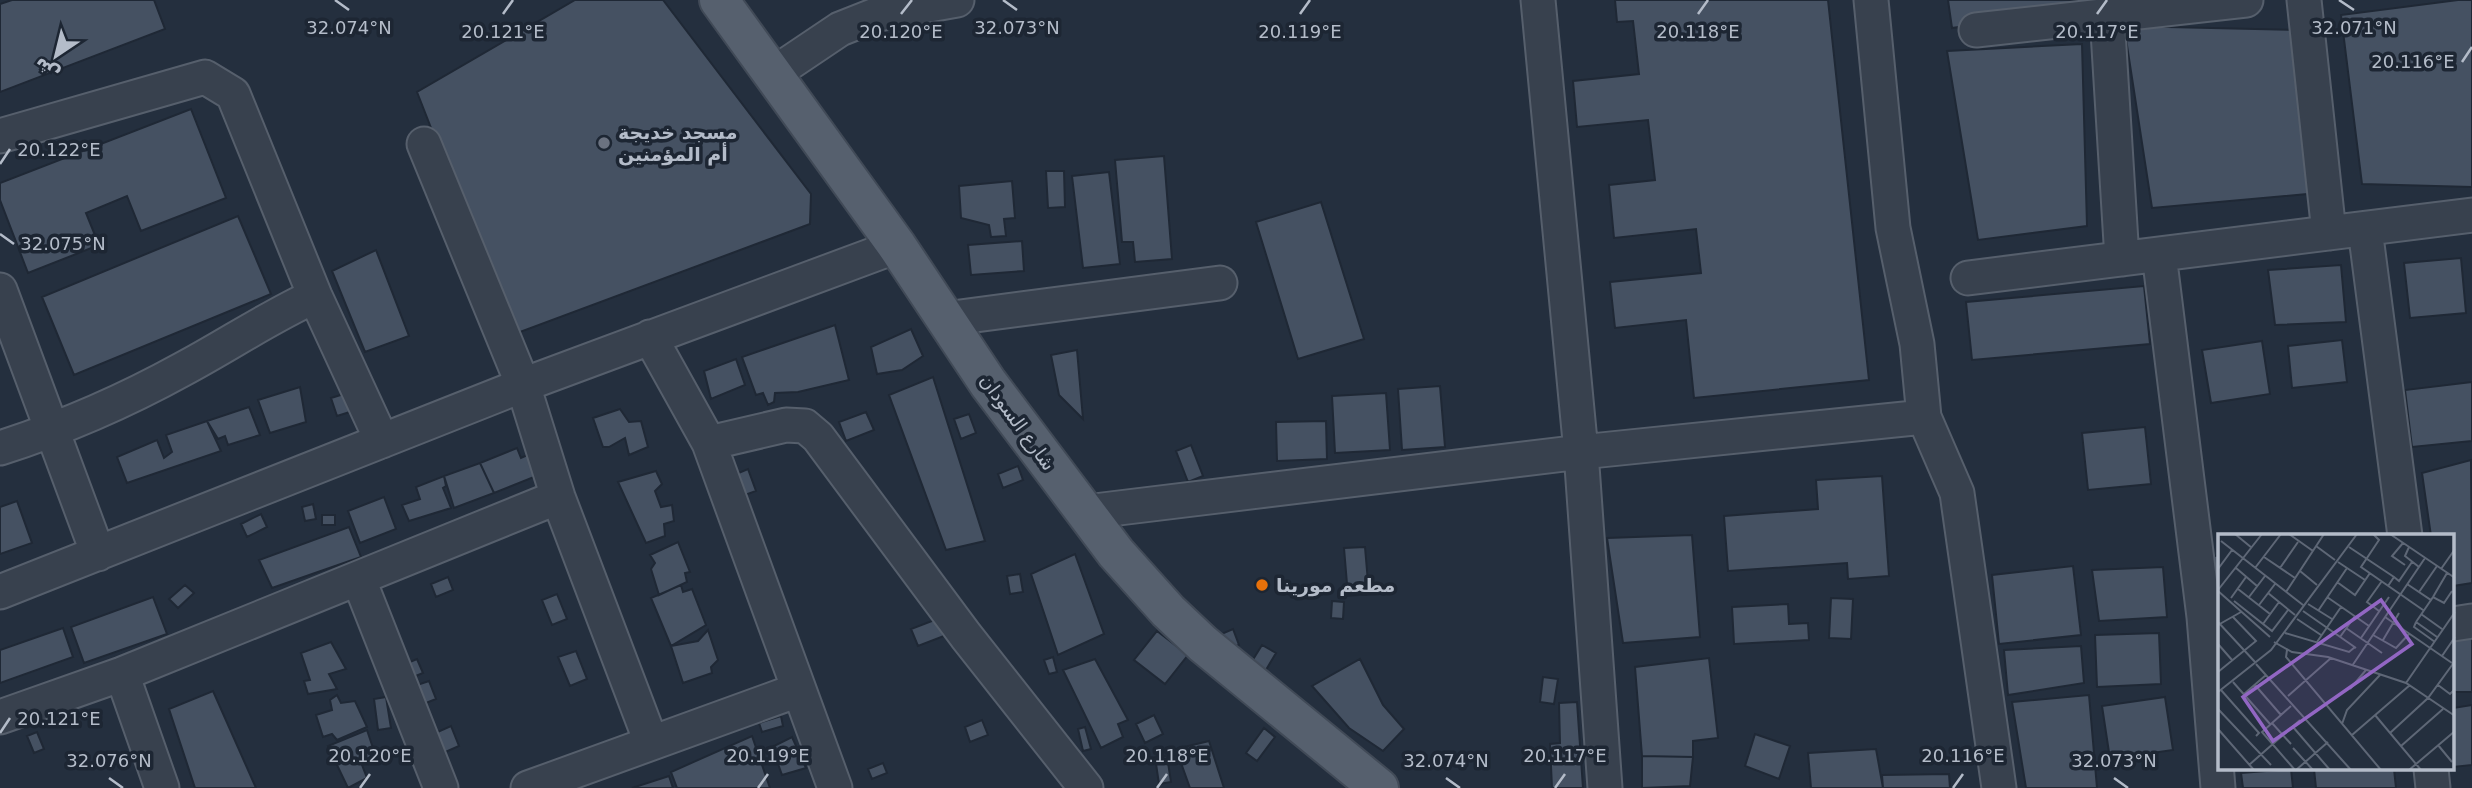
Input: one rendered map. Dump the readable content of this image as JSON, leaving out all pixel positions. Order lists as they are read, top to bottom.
{
  "streets": {
    "main road": ["شارع السودان"]
  },
  "places": ["مسجد خديجة أم المؤمنين", "مطعم مورينا"],
  "north": "bottom left",
  "coordinates": [
    "32.071°N",
    "32.074°N",
    "32.073°N",
    "20.121°E",
    "20.120°E",
    "20.119°E",
    "20.118°E",
    "20.117°E",
    "20.116°E",
    "20.122°E",
    "32.075°N",
    "32.076°N"
  ]
}
